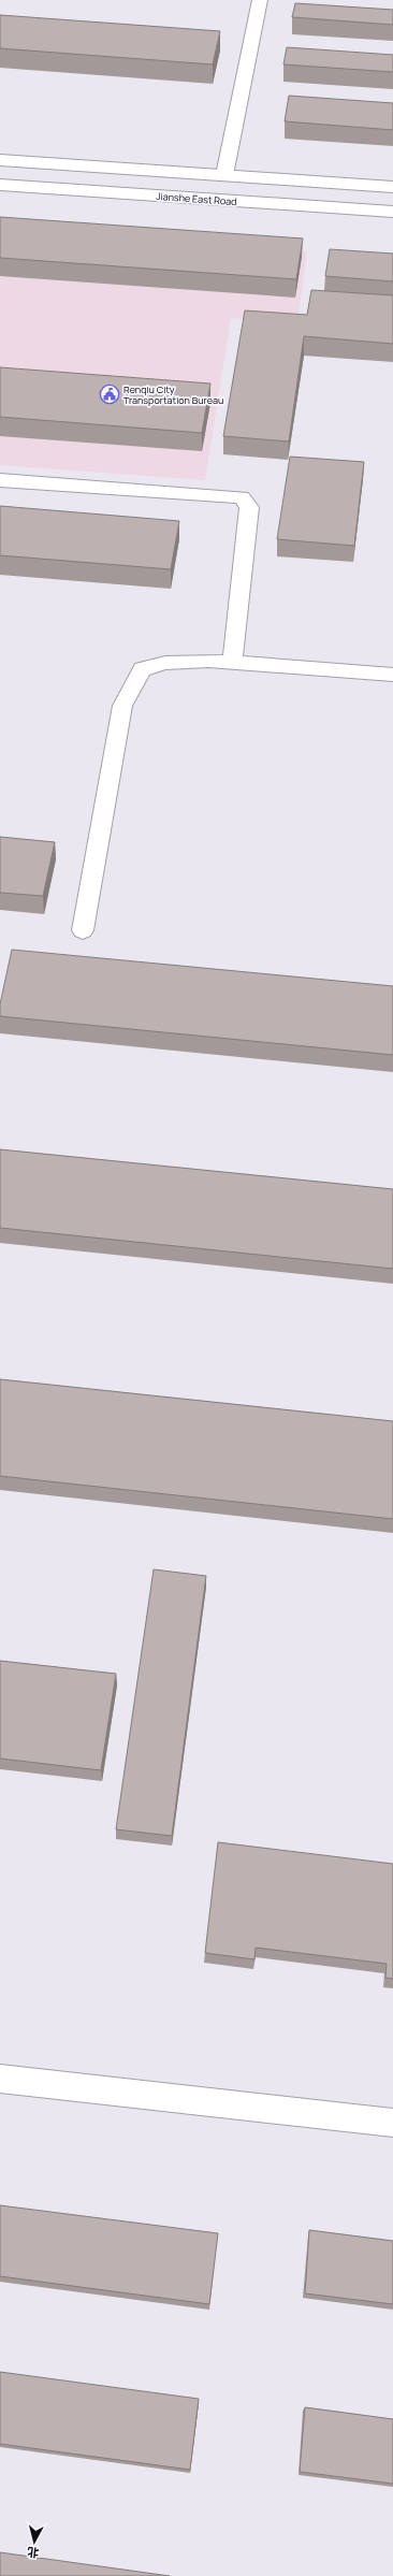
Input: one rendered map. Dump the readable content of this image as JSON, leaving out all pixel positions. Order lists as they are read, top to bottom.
{
  "streets": {
    "main road": ["Jianshe East Road"]
  },
  "places": {
    "public building": ["Renqiu City Transportation Bureau"]
  },
  "north": "bottom"
}
